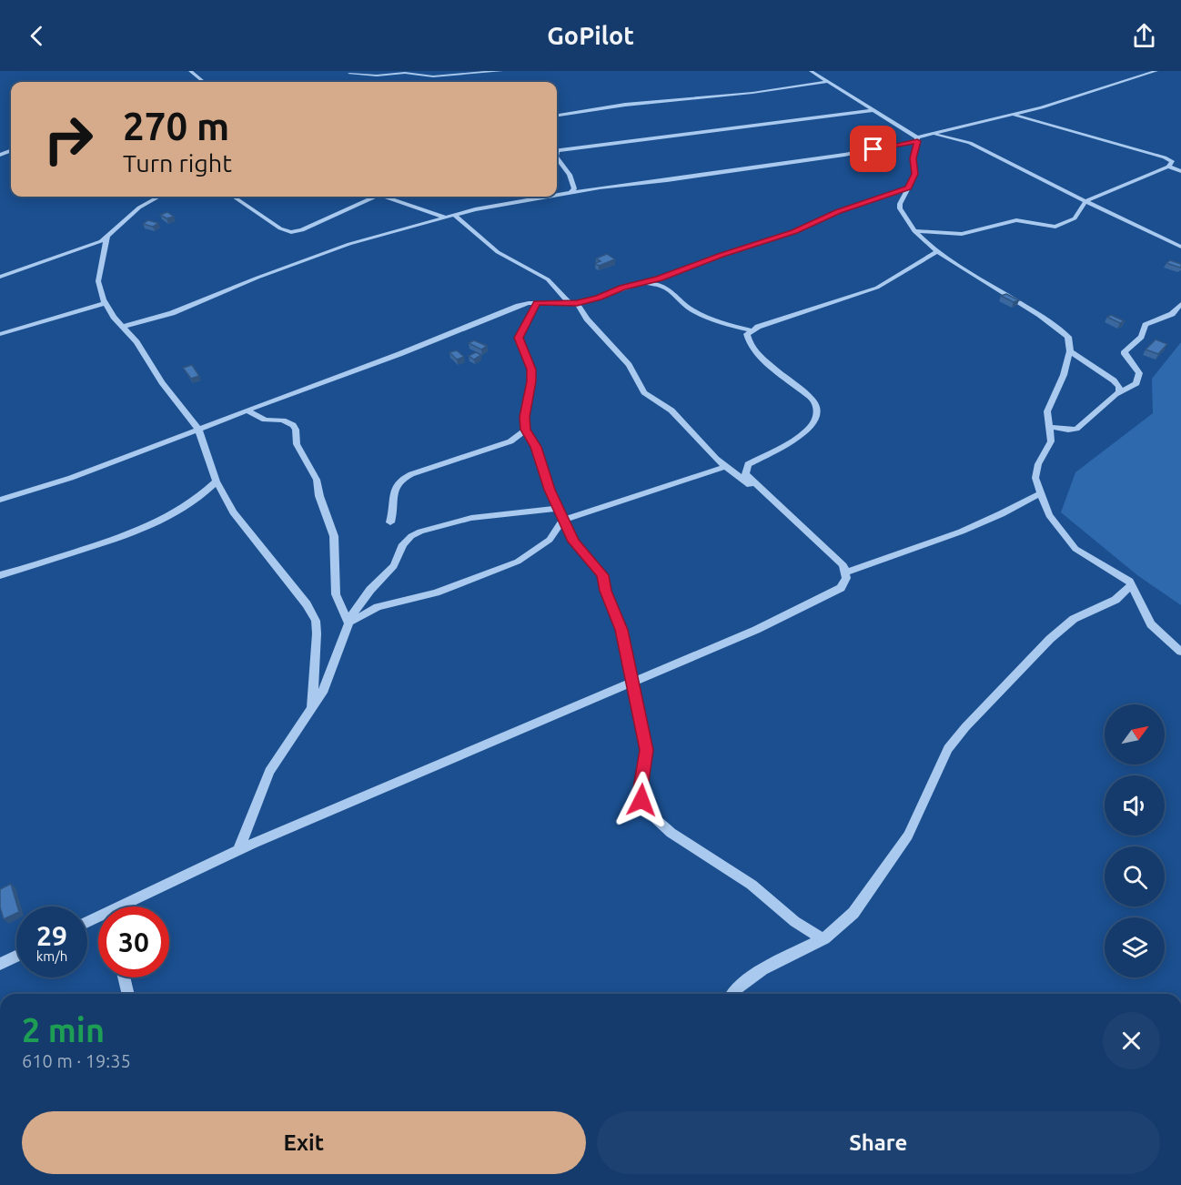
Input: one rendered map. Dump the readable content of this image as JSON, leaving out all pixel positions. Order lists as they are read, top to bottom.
{
  "north": "top right",
  "page": {
    "header": "GoPilot",
    "turn": ["270 m", "Turn right"],
    "speed": "29 km/h",
    "limit": "30",
    "heading": ["2 min", "610 m · 19:35"],
    "buttons": ["Exit", "Share"]
  }
}
